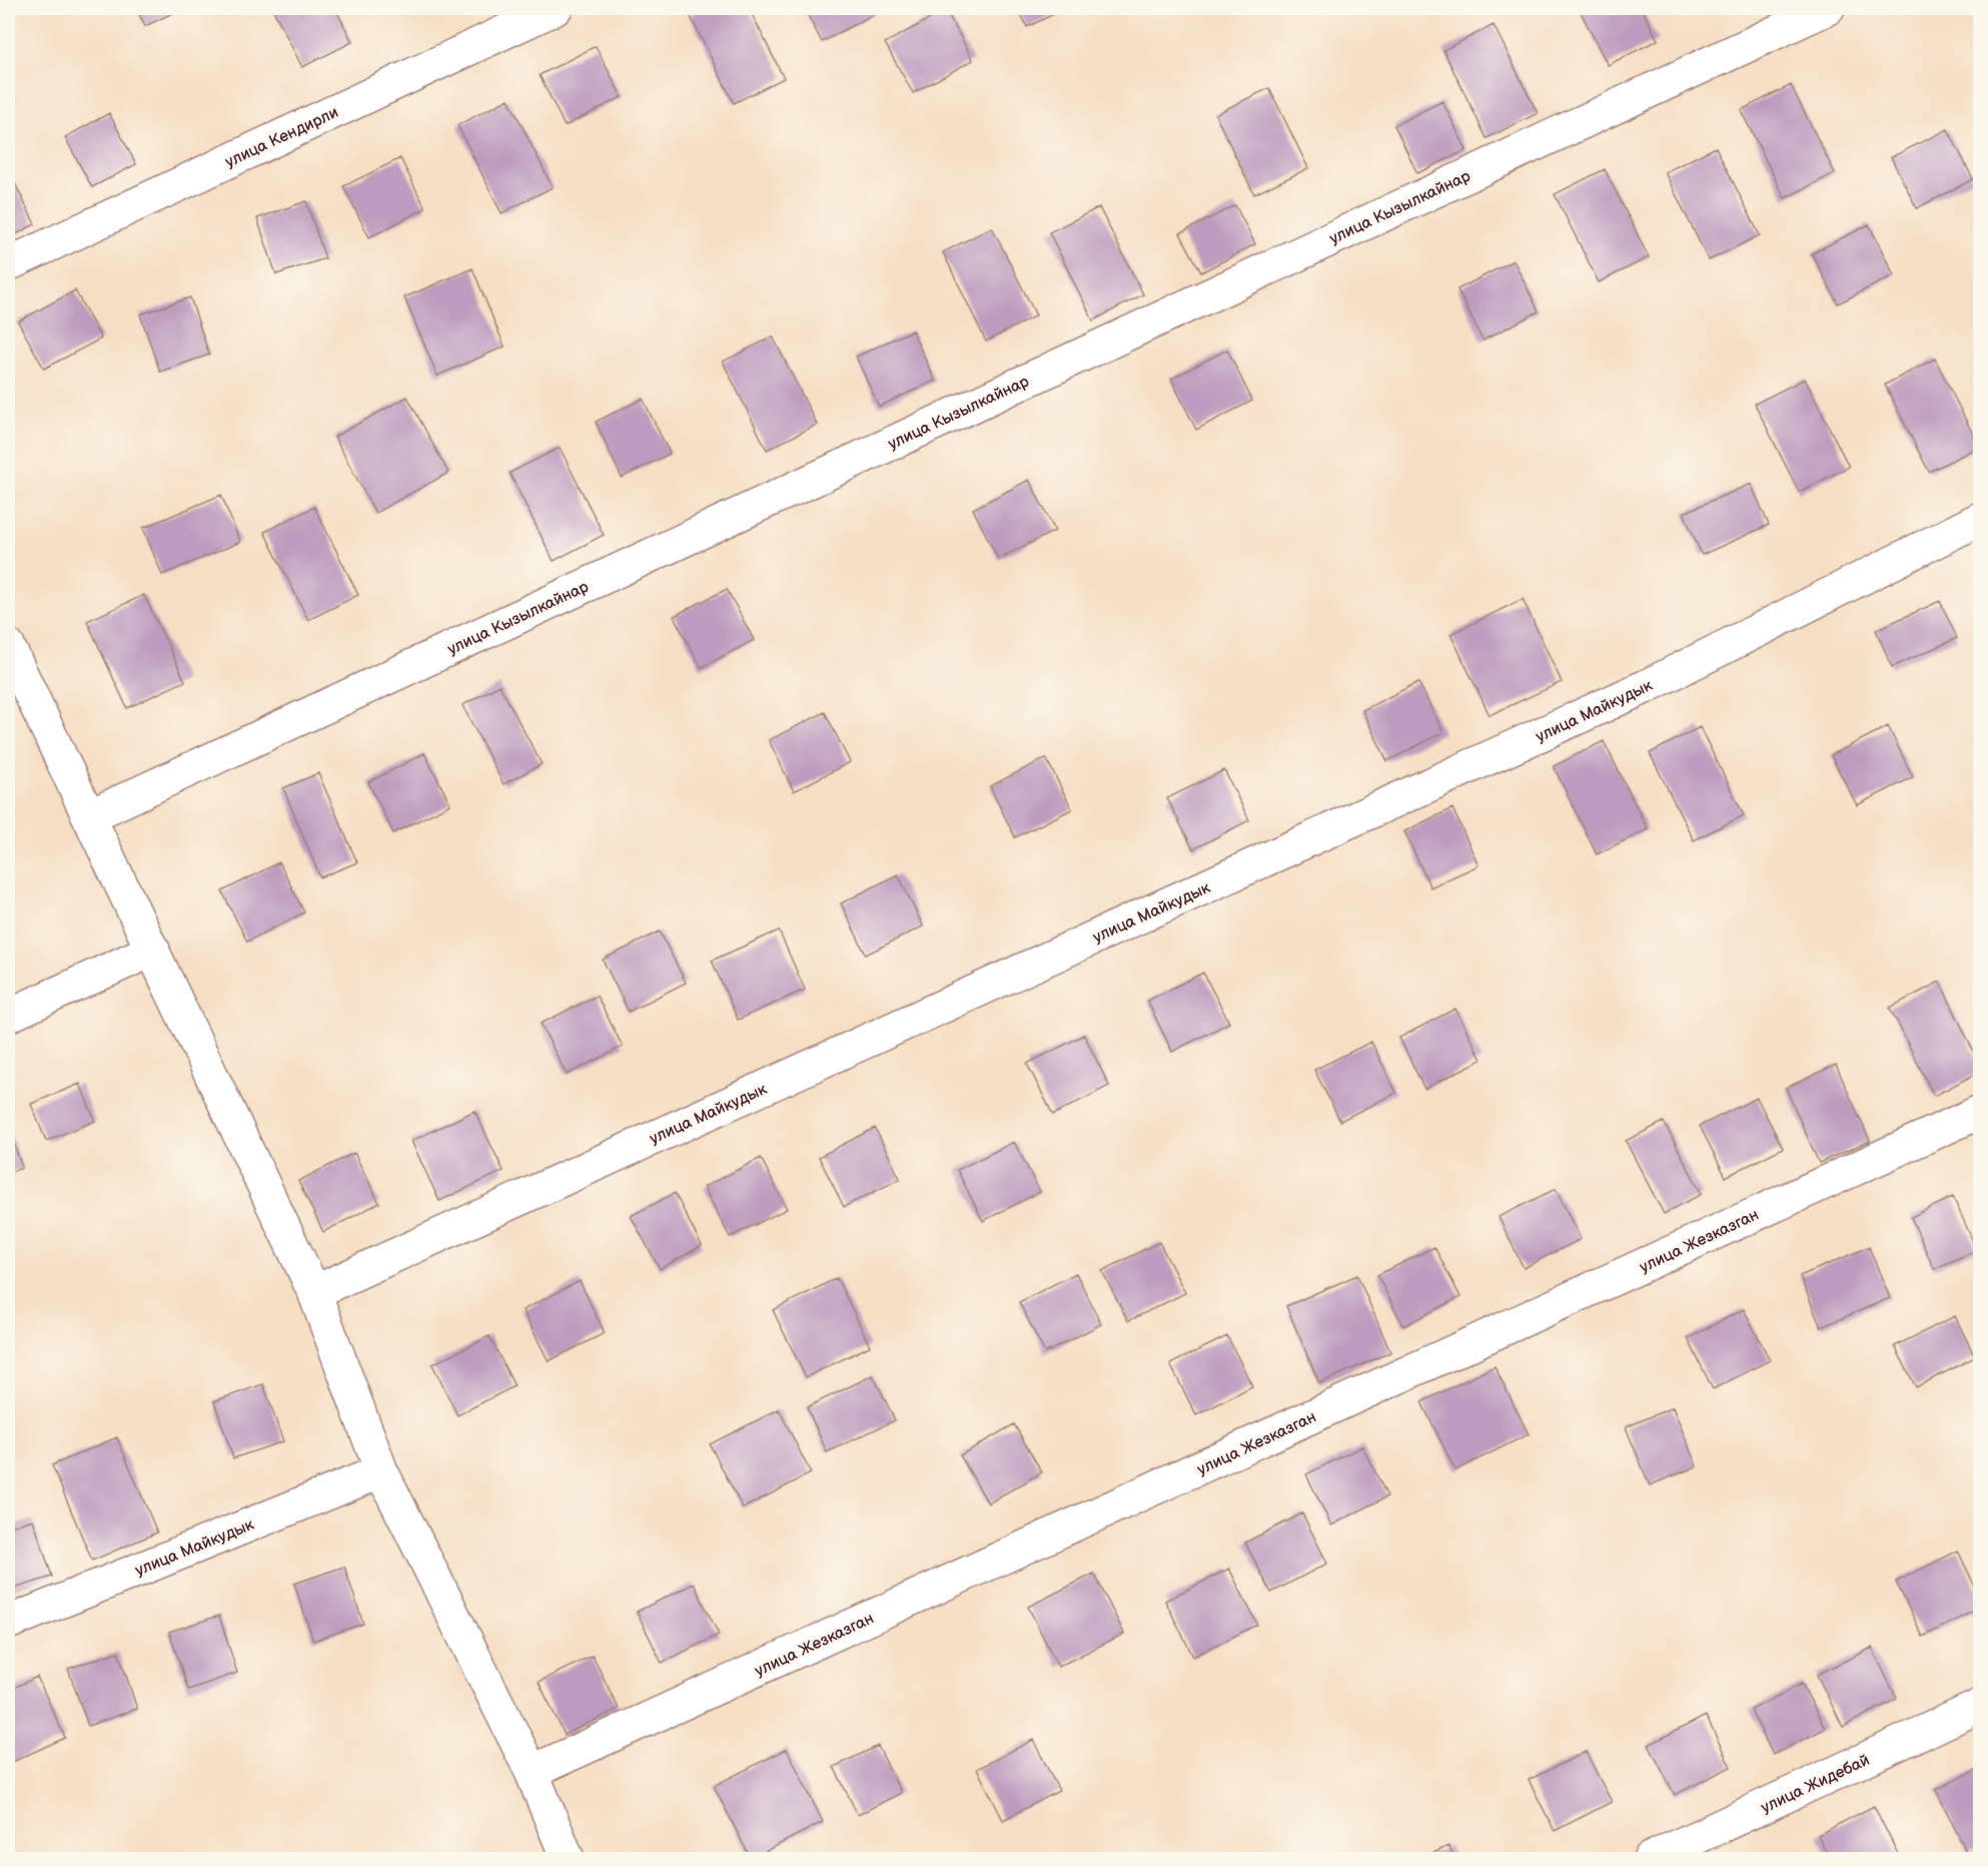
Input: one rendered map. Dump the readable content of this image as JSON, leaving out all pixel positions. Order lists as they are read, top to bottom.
{
  "streets": {
    "street": [
      "улица Кендирли",
      "улица Кызылкайнар",
      "улица Майкудык",
      "улица Жезказган",
      "улица Жидебай"
    ]
  }
}
